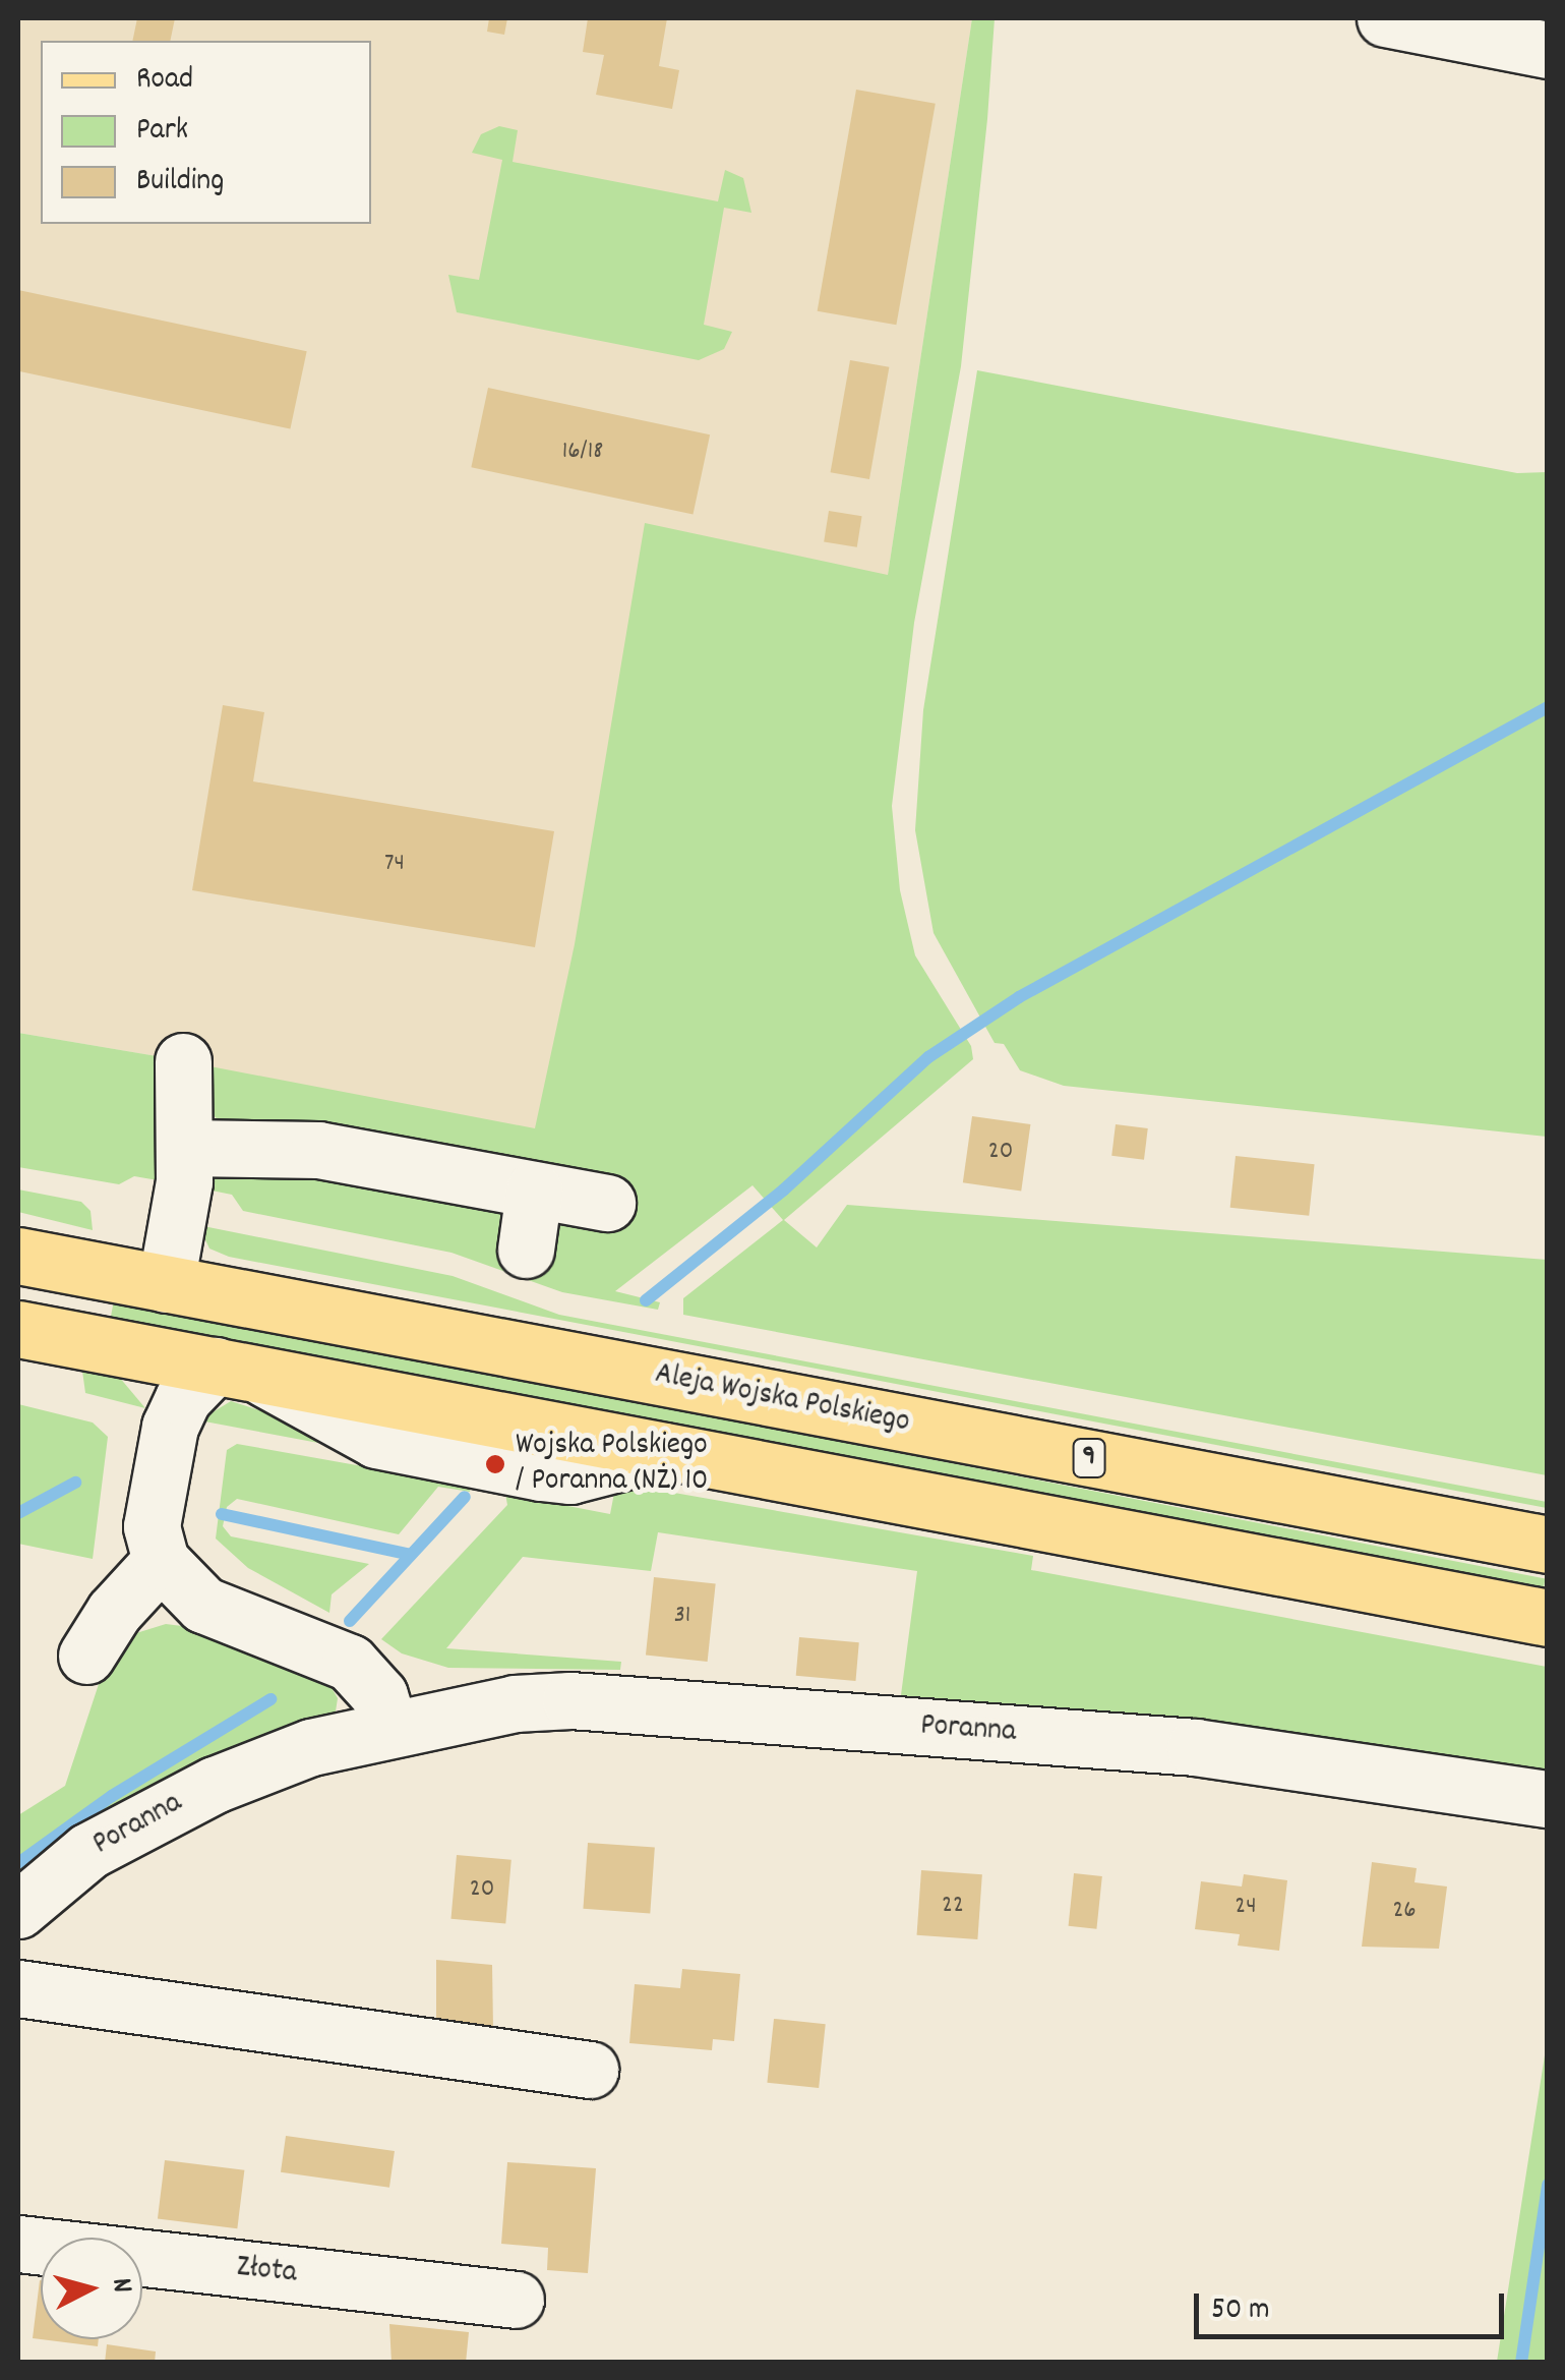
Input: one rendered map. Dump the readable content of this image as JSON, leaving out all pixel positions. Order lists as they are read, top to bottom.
{
  "streets": {
    "main road": ["Aleja Wojska Polskiego", "9"],
    "street": ["Poranna", "Złota"]
  },
  "places": ["Wojska Polskiego / Poranna (NŻ) 10"],
  "house_numbers": [
    "16/18",
    "74",
    "20",
    "31",
    "20",
    "22",
    "24",
    "26"
  ],
  "legend": ["Road", "Park", "Building"],
  "scale_bar": "50 m",
  "north": "right"
}
